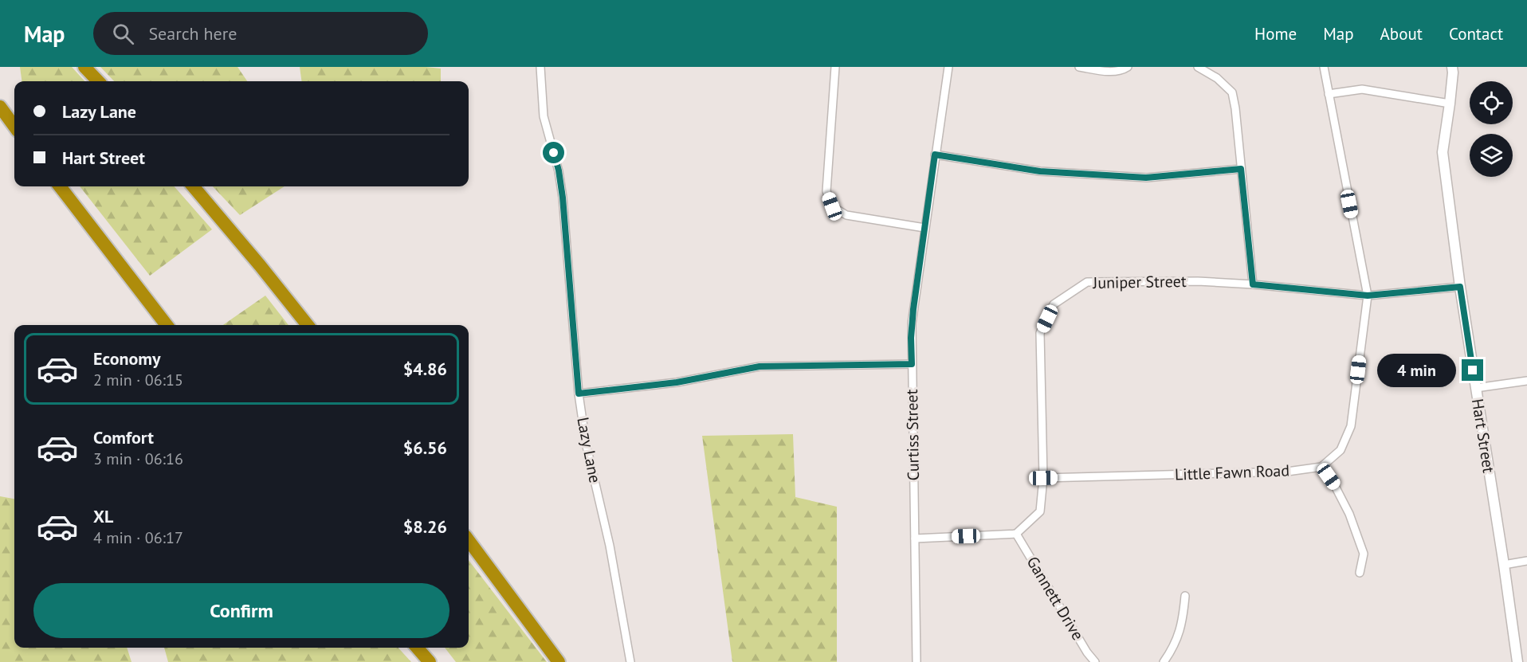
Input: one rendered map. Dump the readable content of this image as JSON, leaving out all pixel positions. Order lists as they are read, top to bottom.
{
  "streets": {
    "street": [
      "Juniper Street",
      "Curtiss Street",
      "Hart Street",
      "Lazy Lane",
      "Little Fawn Road",
      "Gannett Drive"
    ]
  },
  "crossings": [
    ["Juniper Street", "Hart Street"],
    ["Juniper Street", "Little Fawn Road"],
    ["Juniper Street", "Gannett Drive"]
  ],
  "page": {
    "header": "Map",
    "search": "Search here",
    "nav": [
      "Home",
      "Map",
      "About",
      "Contact"
    ],
    "banner": ["Lazy Lane", "Hart Street"],
    "list": [
      {
        "name": "Economy",
        "note": "2 min · 06:15",
        "value": "$4.86"
      },
      {
        "name": "Comfort",
        "note": "3 min · 06:16",
        "value": "$6.56"
      },
      {
        "name": "XL",
        "note": "4 min · 06:17",
        "value": "$8.26"
      }
    ],
    "bubble": "4 min",
    "buttons": "Confirm"
  }
}
